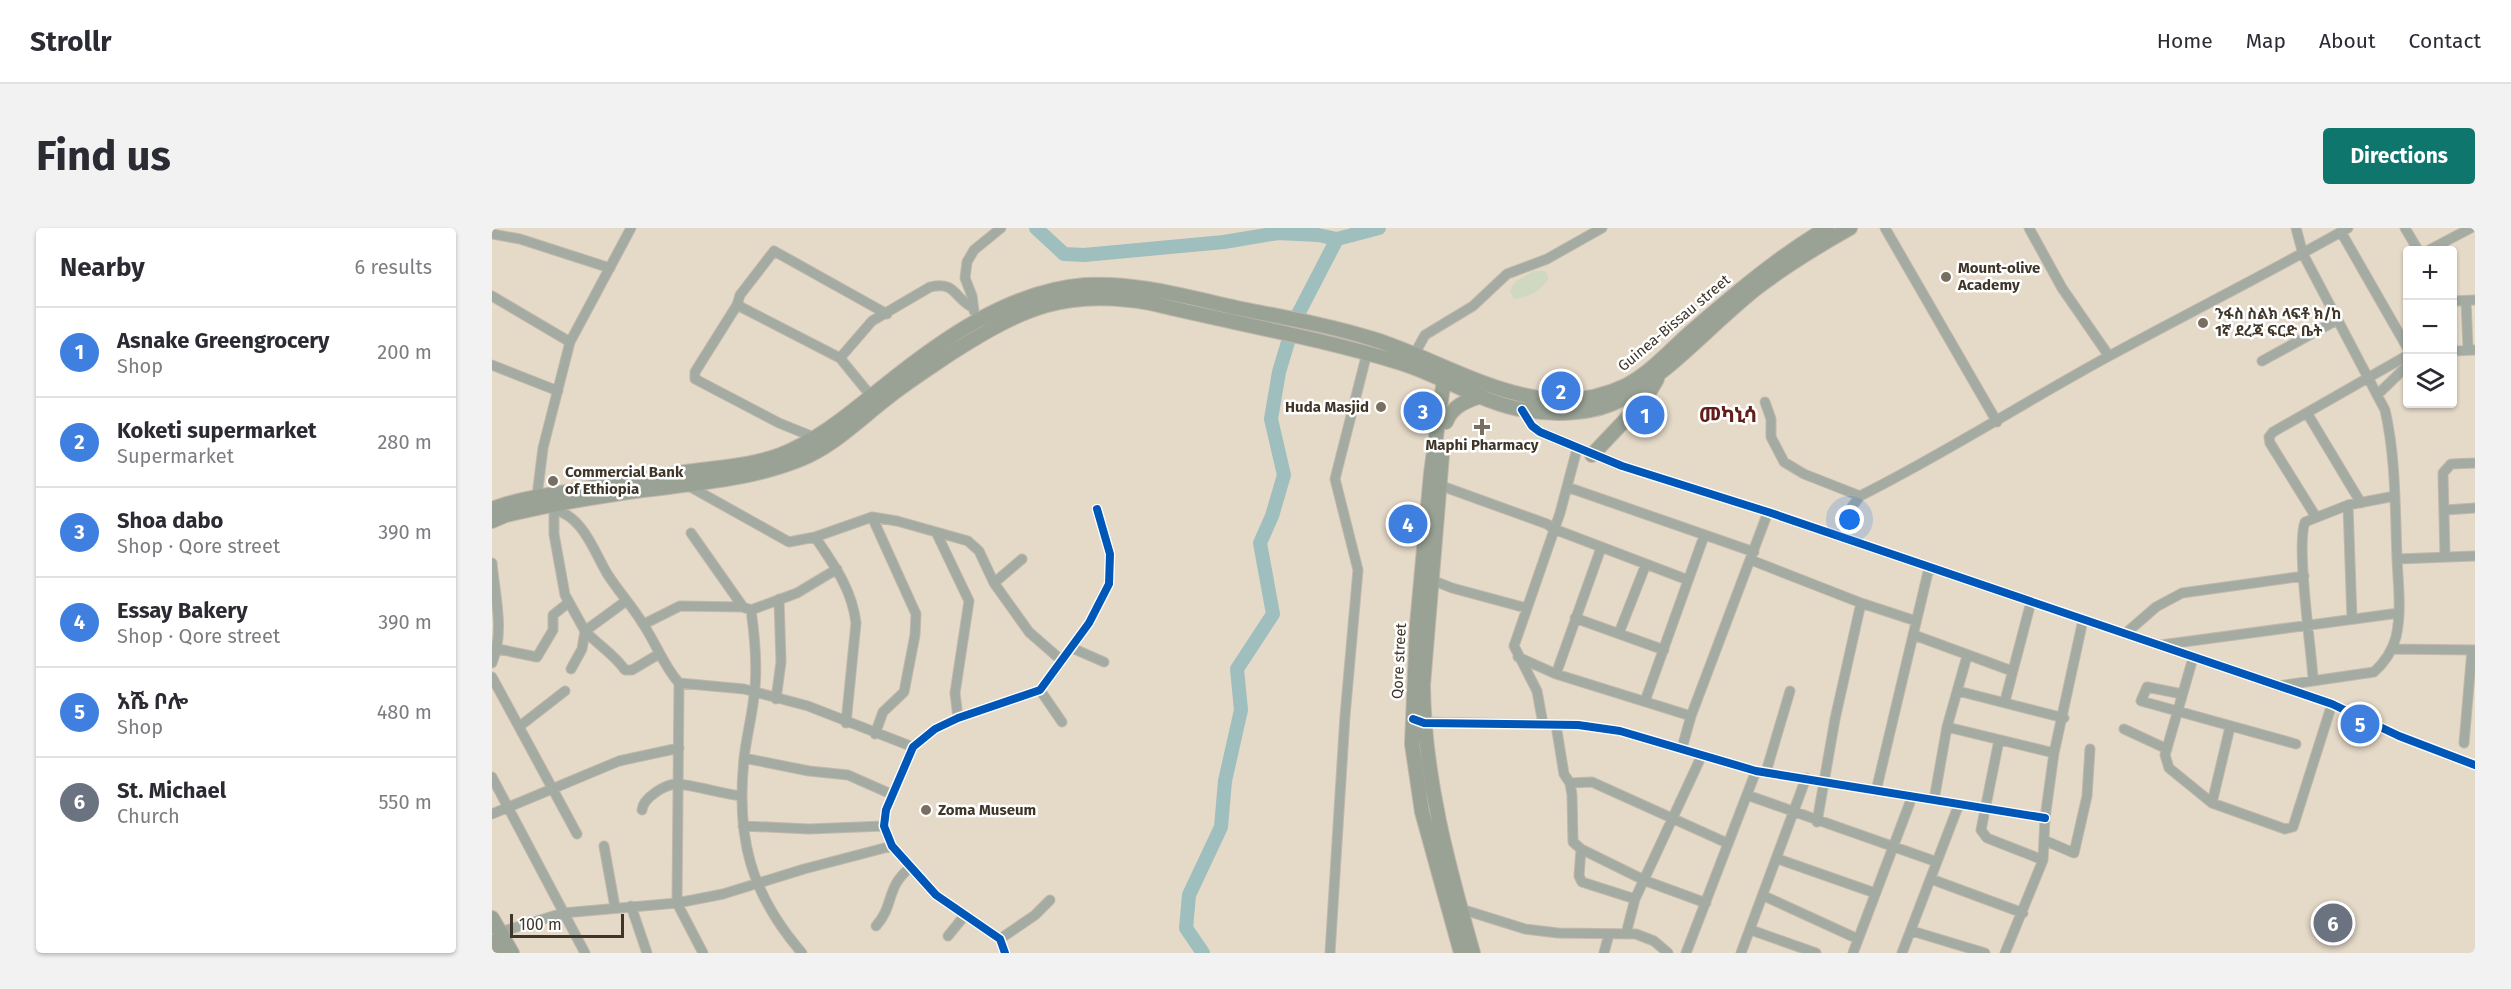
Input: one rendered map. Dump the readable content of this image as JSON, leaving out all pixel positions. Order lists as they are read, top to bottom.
{
  "streets": {
    "main road": ["Guinea-Bissau street", "Qore street"]
  },
  "crossings": [
    ["Guinea-Bissau street", "Qore street"]
  ],
  "districts": ["መካኒሳ"],
  "places": {
    "other": [
      "Mount-olive Academy",
      "ንፋስ ስልክ ላፍቶ ክ/ከ 1ኛ ደረጃ ፍርድ ቤት",
      "Huda Masjid",
      "Commercial Bank of Ethiopia",
      "Zoma Museum"
    ],
    "health": ["Maphi Pharmacy"]
  },
  "scale_bar": "100 m",
  "page": {
    "header": "Strollr",
    "nav": [
      "Home",
      "Map",
      "About",
      "Contact"
    ],
    "buttons": "Directions",
    "title": "Find us",
    "heading": ["Nearby", "6 results"],
    "map_buttons": ["+", "−"],
    "list": [
      {
        "mark": "1",
        "name": "Asnake Greengrocery",
        "note": "Shop",
        "value": "200 m"
      },
      {
        "mark": "2",
        "name": "Koketi supermarket",
        "note": "Supermarket",
        "value": "280 m"
      },
      {
        "mark": "3",
        "name": "Shoa dabo",
        "note": "Shop · Qore street",
        "value": "390 m"
      },
      {
        "mark": "4",
        "name": "Essay Bakery",
        "note": "Shop · Qore street",
        "value": "390 m"
      },
      {
        "mark": "5",
        "name": "አሼ ቦሎ",
        "note": "Shop",
        "value": "480 m"
      },
      {
        "mark": "6",
        "name": "St. Michael",
        "note": "Church",
        "value": "550 m"
      }
    ],
    "pins": [
      "2",
      "3",
      "1",
      "4",
      "5",
      "6"
    ],
    "scale": "100 m"
  }
}
